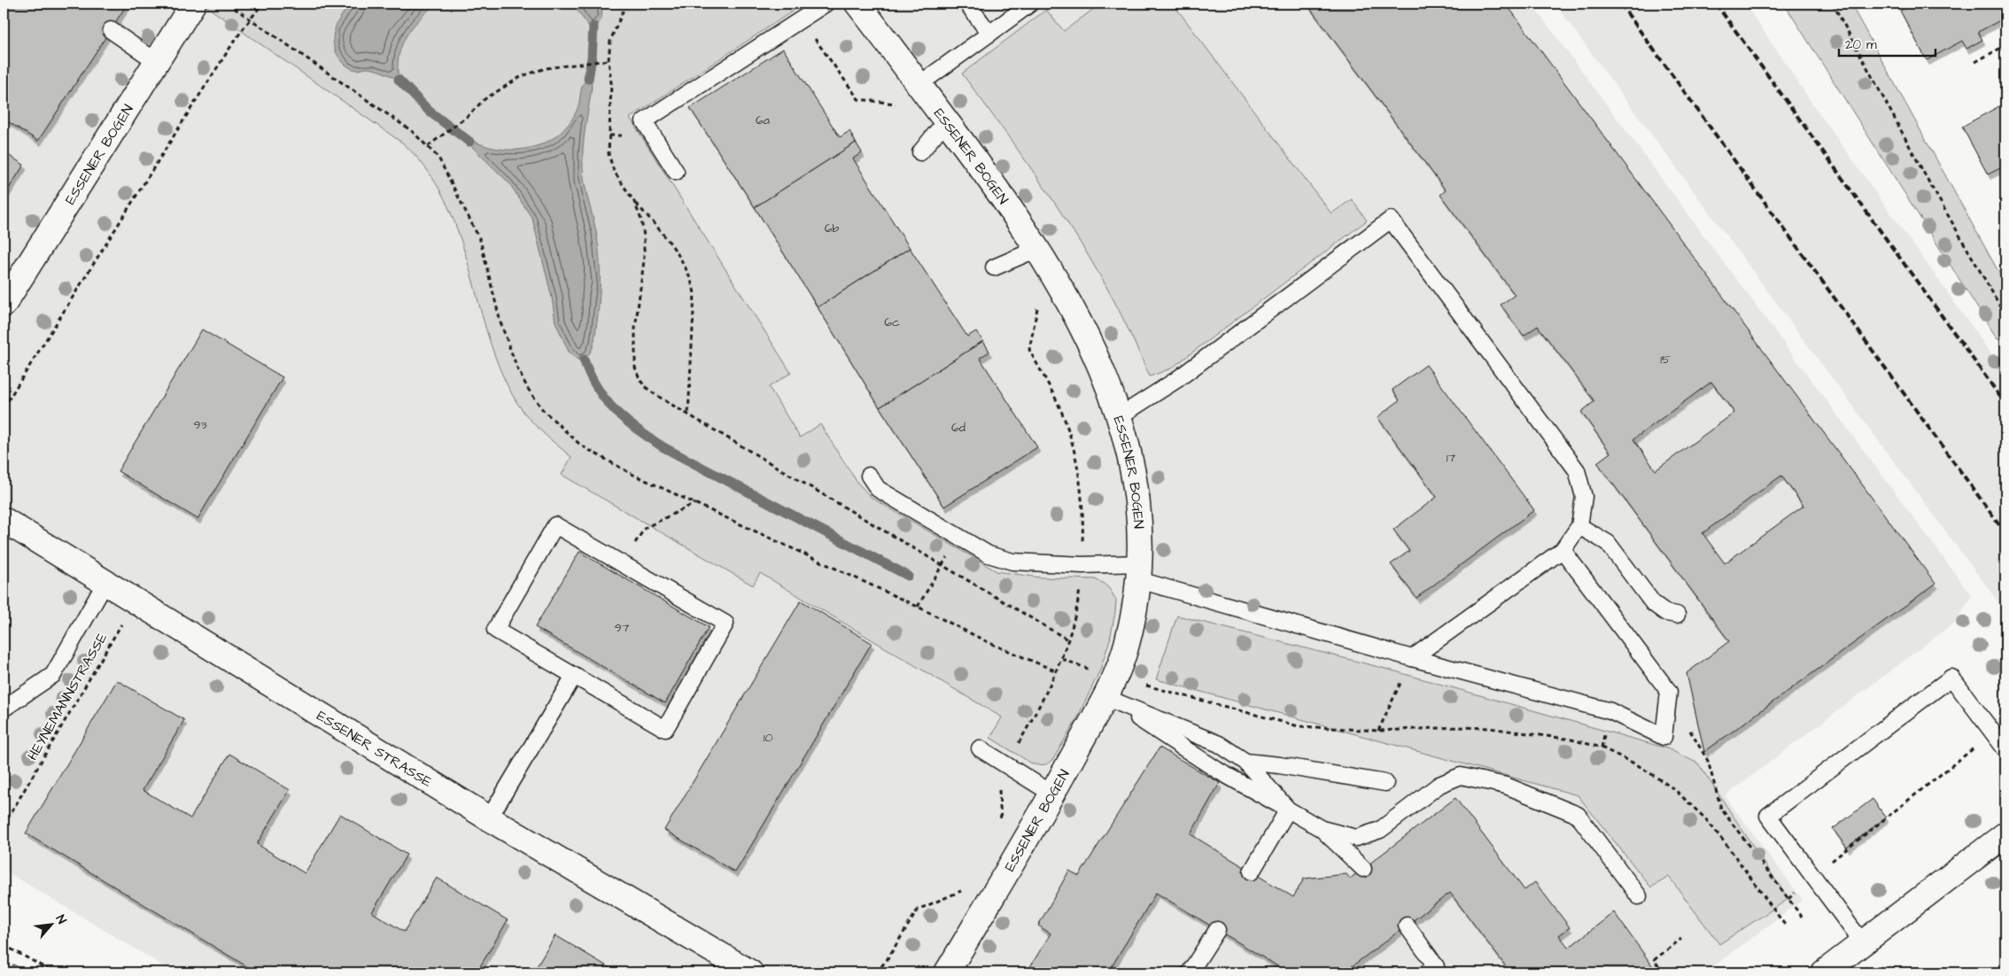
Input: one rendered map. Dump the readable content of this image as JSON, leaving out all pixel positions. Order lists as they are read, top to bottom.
{
  "streets": {
    "street": ["ESSENER BOGEN", "ESSENER STRASSE"],
    "path": ["HEYNEMANNSTRASSE"]
  },
  "crossings": [
    ["HEYNEMANNSTRASSE", "ESSENER STRASSE"]
  ],
  "house_numbers": [
    "6a",
    "6b",
    "6c",
    "15",
    "93",
    "6d",
    "17",
    "97",
    "10"
  ],
  "scale_bar": "20 m",
  "north": "top right"
}
